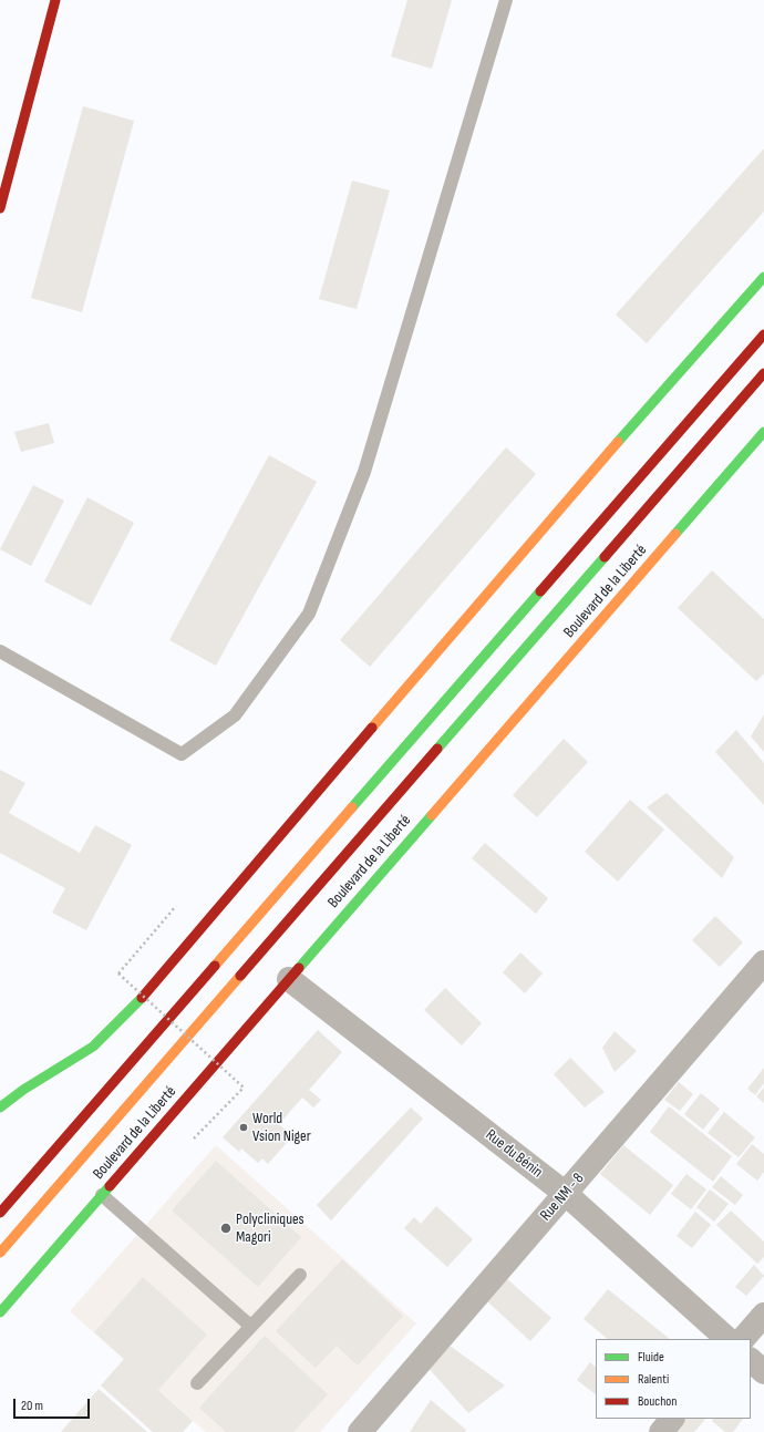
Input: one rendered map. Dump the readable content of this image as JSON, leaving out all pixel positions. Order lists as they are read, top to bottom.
{
  "streets": {
    "main road": ["Boulevard de la Liberté"],
    "street": ["Rue du Bénin", "Rue NM - 8"]
  },
  "crossings": [
    ["Boulevard de la Liberté", "Rue du Bénin"],
    ["Rue du Bénin", "Rue NM - 8"]
  ],
  "places": ["World Vsion Niger", "Polycliniques Magori"],
  "legend": ["Fluide", "Ralenti", "Bouchon"],
  "scale_bar": "20 m"
}
